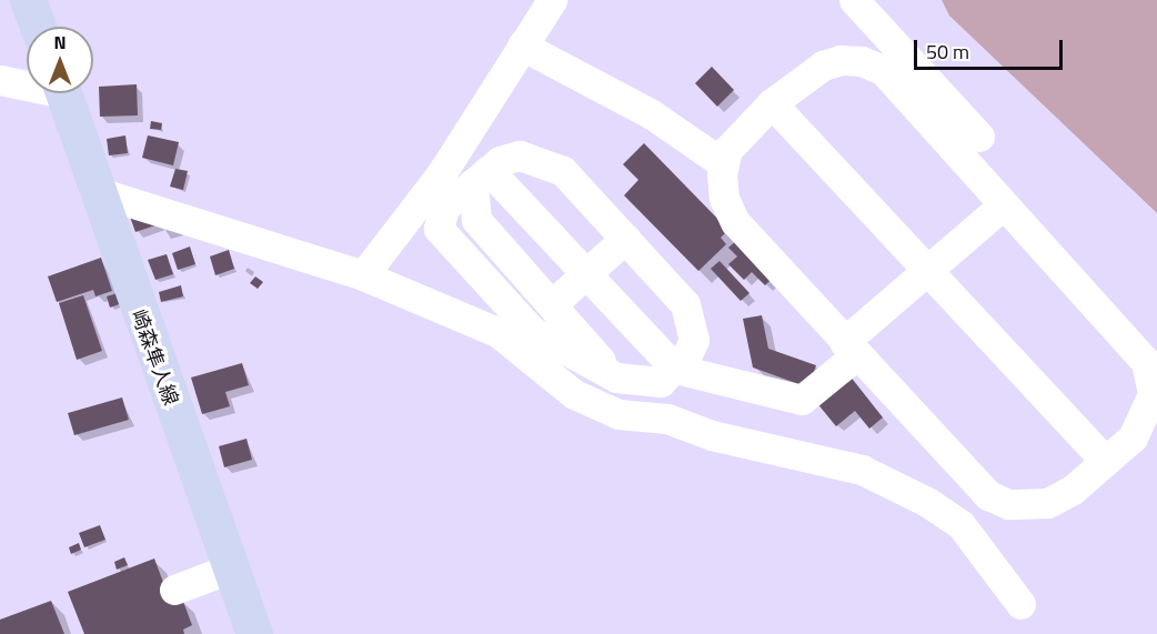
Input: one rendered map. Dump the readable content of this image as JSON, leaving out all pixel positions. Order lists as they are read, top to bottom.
{
  "streets": {
    "main road": ["崎森隼人線"]
  },
  "scale_bar": "50 m",
  "north": "top"
}
